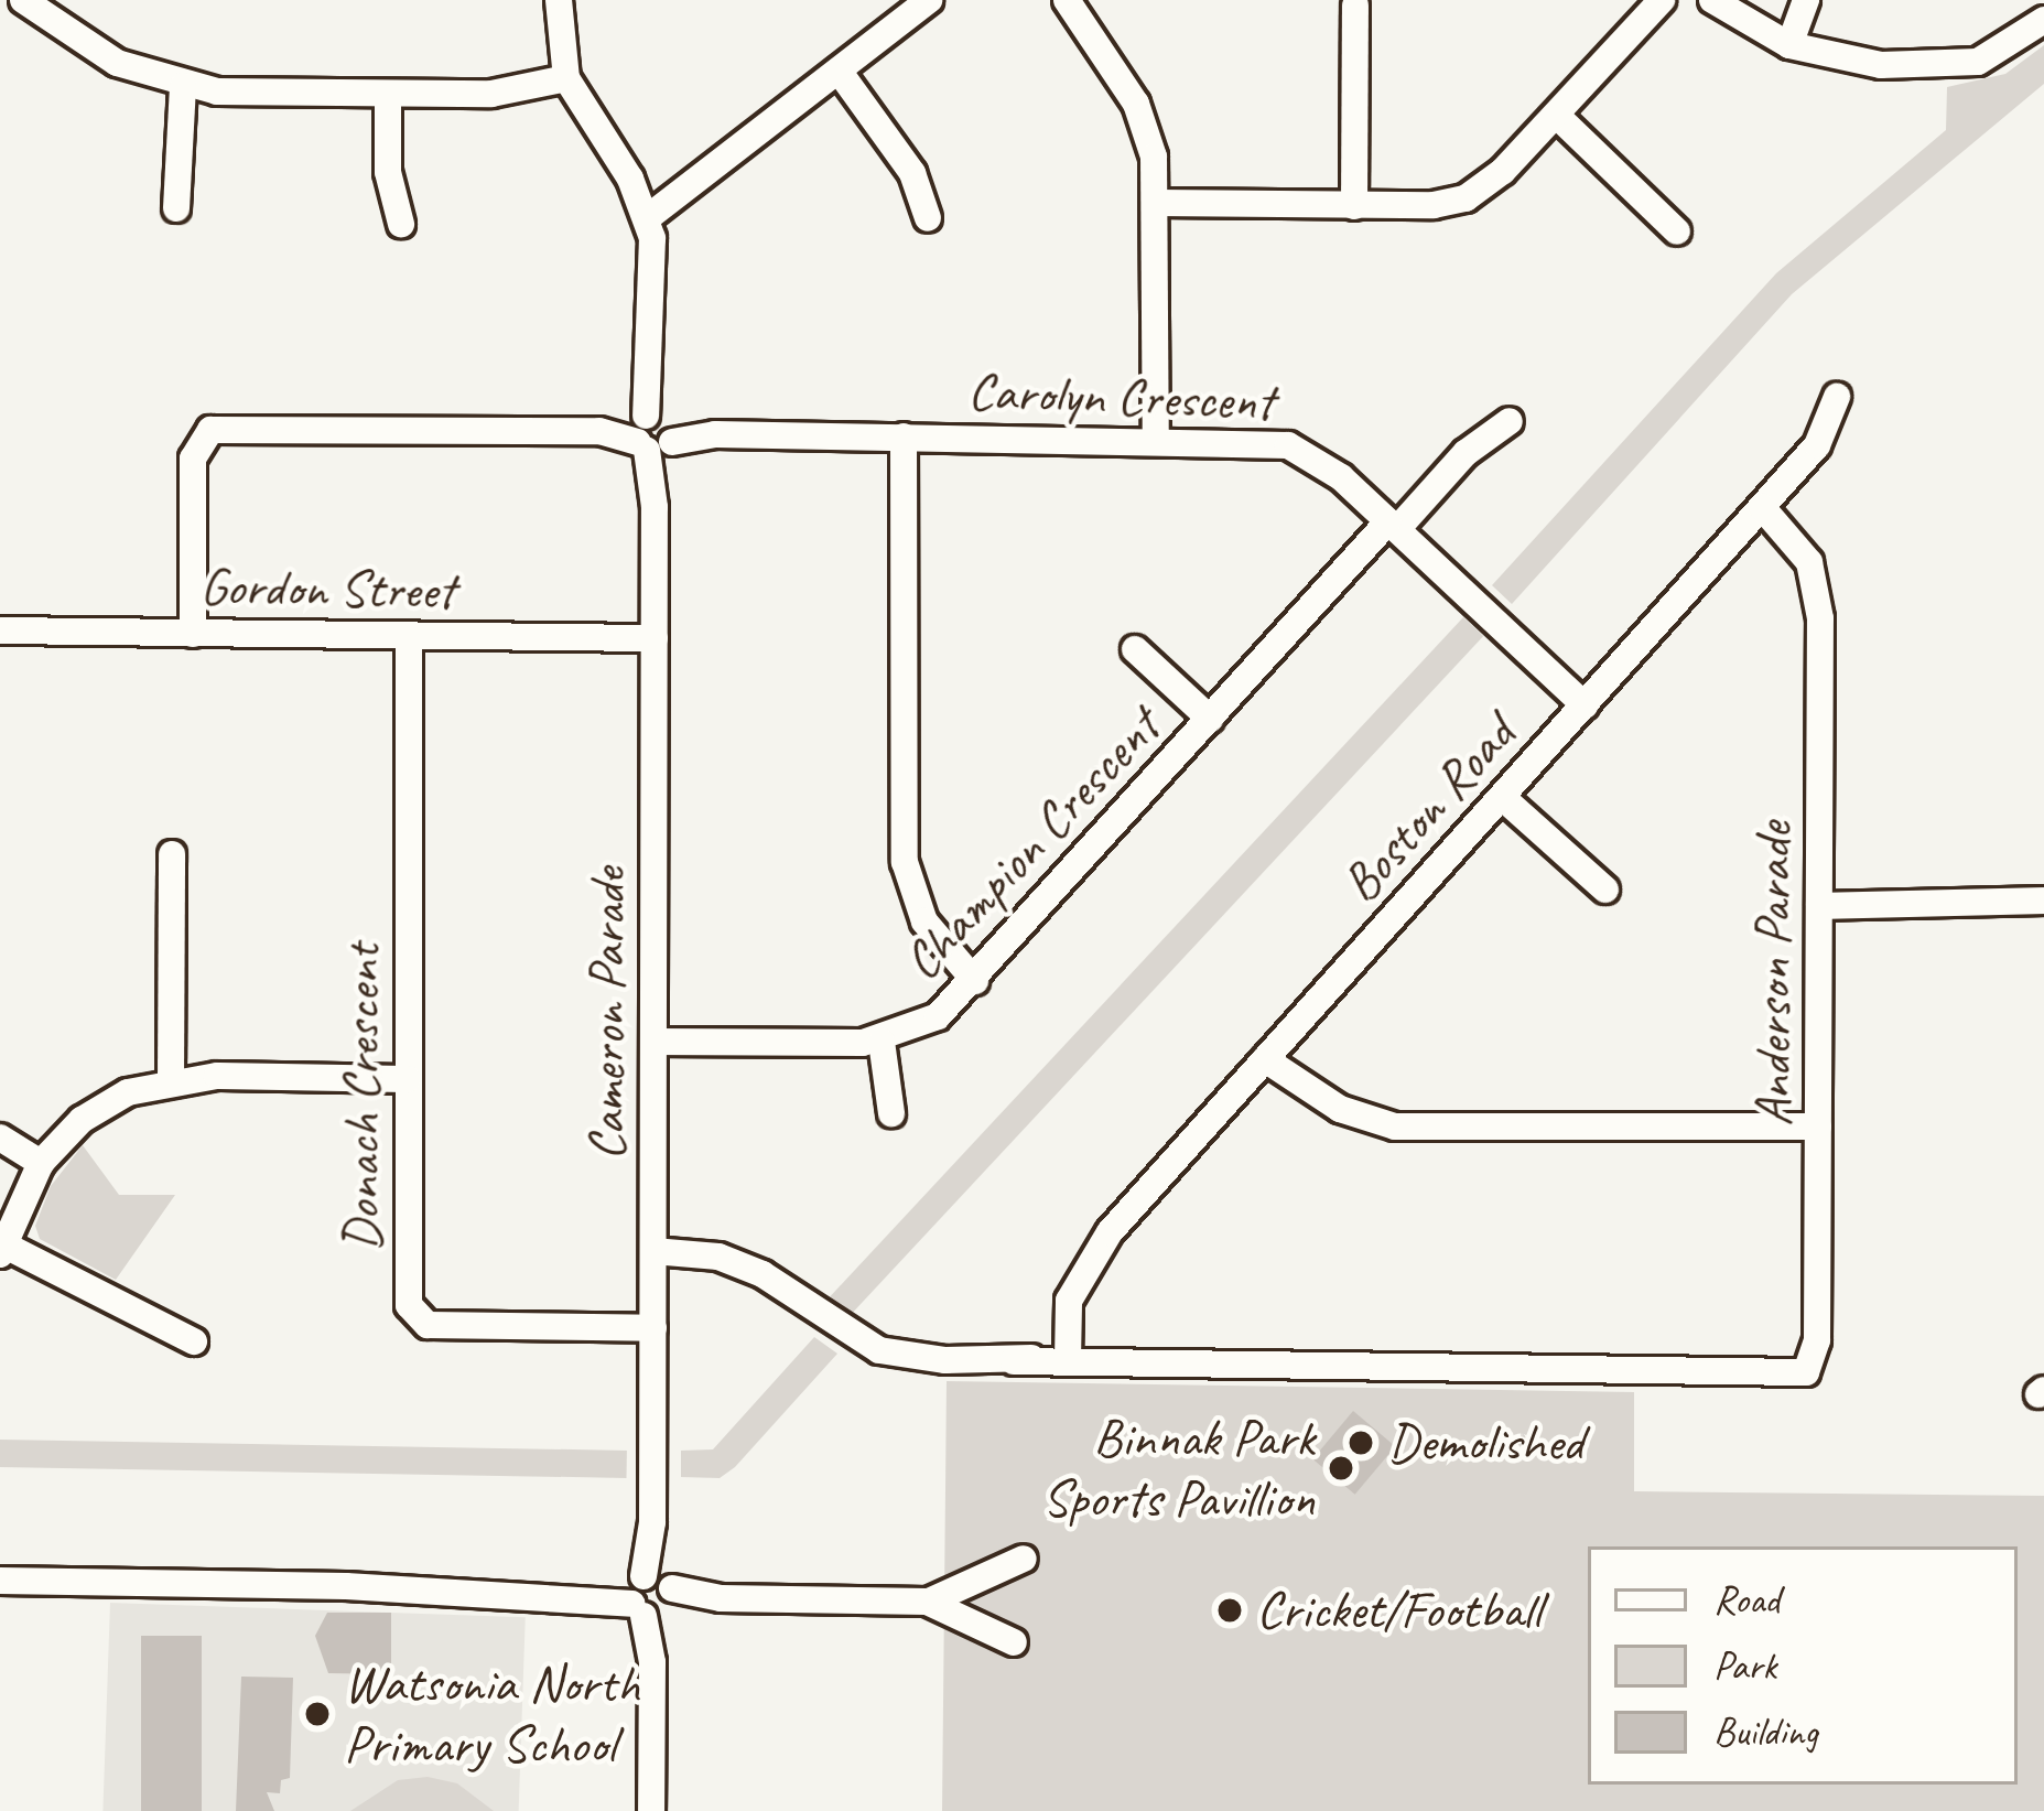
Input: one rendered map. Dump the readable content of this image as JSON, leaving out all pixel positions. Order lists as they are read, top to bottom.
{
  "streets": {
    "street": [
      "Carolyn Crescent",
      "Gordon Street",
      "Boston Road",
      "Champion Crescent",
      "Anderson Parade",
      "Cameron Parade",
      "Donach Crescent"
    ]
  },
  "crossings": [
    ["Carolyn Crescent", "Boston Road"],
    ["Carolyn Crescent", "Champion Crescent"],
    ["Carolyn Crescent", "Cameron Parade"],
    ["Gordon Street", "Cameron Parade"],
    ["Gordon Street", "Donach Crescent"],
    ["Boston Road", "Anderson Parade"],
    ["Champion Crescent", "Cameron Parade"],
    ["Anderson Parade", "Cameron Parade"],
    ["Cameron Parade", "Donach Crescent"]
  ],
  "places": [
    "Demolished",
    "Binnak Park Sports Pavillion",
    "Cricket/Football",
    "Watsonia North Primary School"
  ],
  "legend": ["Road", "Park", "Building"]
}
